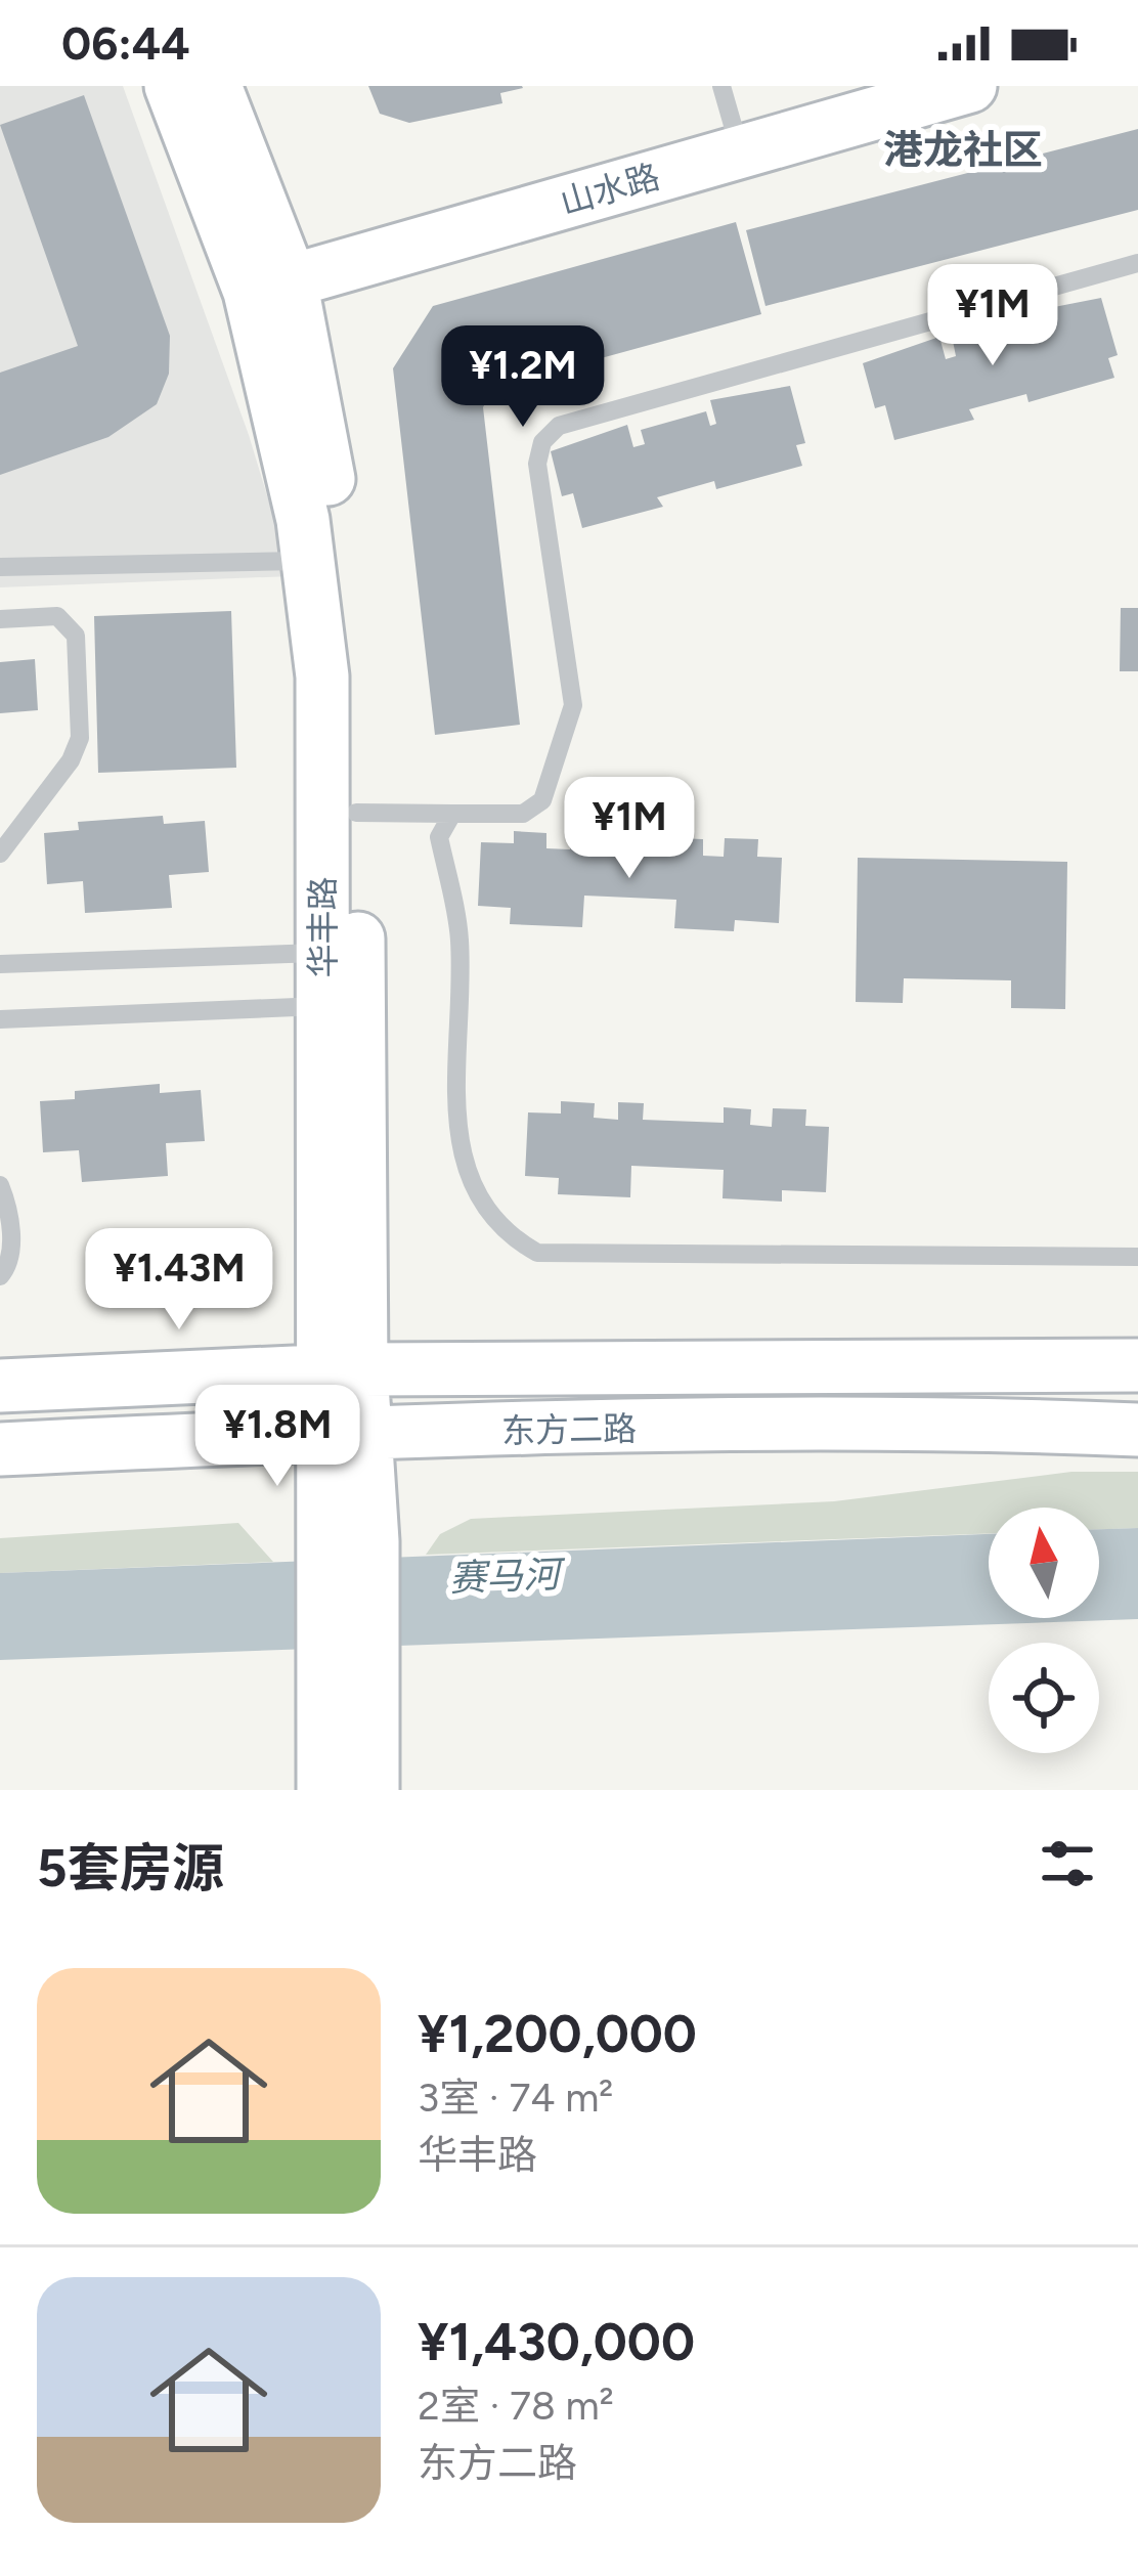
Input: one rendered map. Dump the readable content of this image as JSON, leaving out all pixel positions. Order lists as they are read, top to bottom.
{
  "streets": {
    "street": ["山水路", "华丰路", "东方二路"]
  },
  "crossings": [
    ["山水路", "华丰路"],
    ["华丰路", "东方二路"]
  ],
  "districts": ["港龙社区"],
  "water": ["赛马河"],
  "north": "top",
  "page": {
    "status": "06:44",
    "price": [
      "¥1M",
      "¥1.2M",
      "¥1M",
      "¥1.43M",
      "¥1.8M"
    ],
    "heading": "5套房源",
    "list": [
      {
        "name": "¥1,200,000",
        "note": "3室 · 74 m² · 华丰路"
      },
      {
        "name": "¥1,430,000",
        "note": "2室 · 78 m² · 东方二路"
      }
    ]
  }
}
